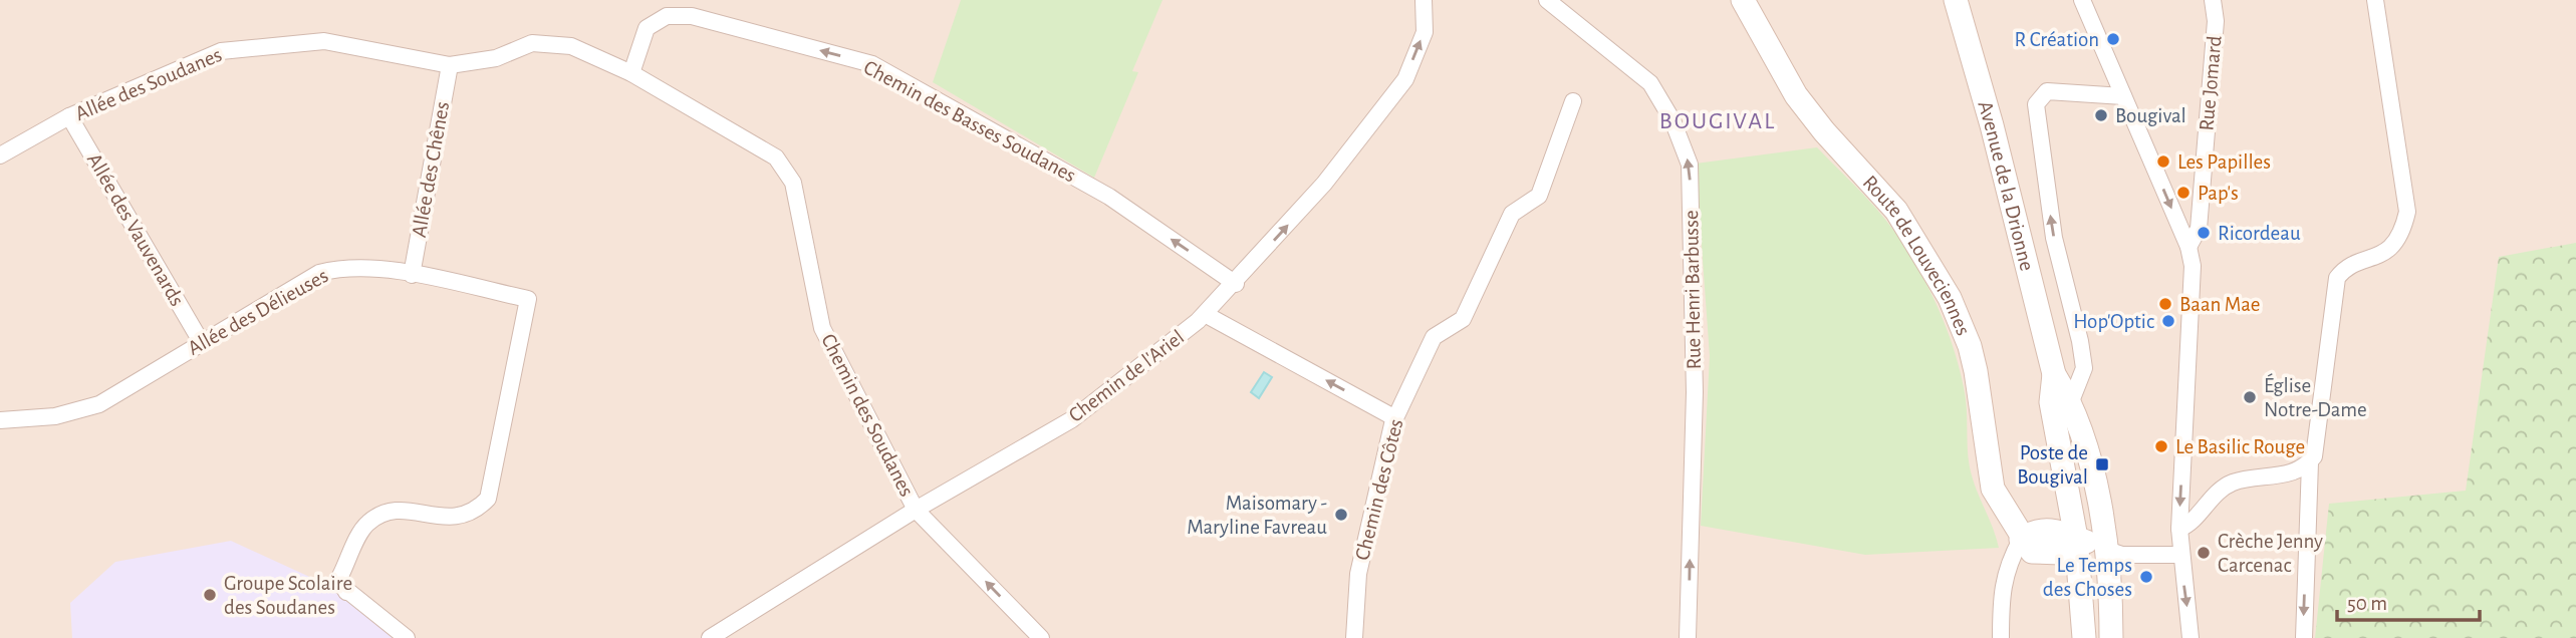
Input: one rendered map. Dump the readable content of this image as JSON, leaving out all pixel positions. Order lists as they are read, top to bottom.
{
  "streets": {
    "main road": ["Avenue de la Drionne", "Route de Louveciennes"],
    "street": [
      "Rue Jomard",
      "Allée des Soudanes",
      "Chemin des Basses Soudanes",
      "Allée des Chênes",
      "Allée des Vauvenards",
      "Rue Henri Barbusse",
      "Allée des Délieuses",
      "Chemin de l'Ariel",
      "Chemin des Soudanes",
      "Chemin des Côtes"
    ]
  },
  "crossings": [
    ["Allée des Soudanes", "Chemin des Basses Soudanes"],
    ["Allée des Soudanes", "Allée des Chênes"],
    ["Allée des Soudanes", "Allée des Vauvenards"],
    ["Allée des Soudanes", "Chemin des Soudanes"],
    ["Chemin des Basses Soudanes", "Chemin de l'Ariel"],
    ["Chemin des Basses Soudanes", "Chemin des Soudanes"],
    ["Allée des Chênes", "Allée des Délieuses"],
    ["Allée des Vauvenards", "Allée des Délieuses"],
    ["Chemin de l'Ariel", "Chemin des Soudanes"]
  ],
  "one_way": ["Chemin des Basses Soudanes", "Rue Henri Barbusse"],
  "districts": ["BOUGIVAL"],
  "places": {
    "other": [
      "R Création",
      "Bougival",
      "Les Papilles",
      "Pap's",
      "Ricordeau",
      "Baan Mae",
      "Hop'Optic",
      "Église Notre-Dame",
      "Le Basilic Rouge",
      "Maisomary - Maryline Favreau",
      "Crèche Jenny Carcenac",
      "Le Temps des Choses",
      "Groupe Scolaire des Soudanes"
    ],
    "transit": ["Poste de Bougival"]
  },
  "scale_bar": "50 m"
}
